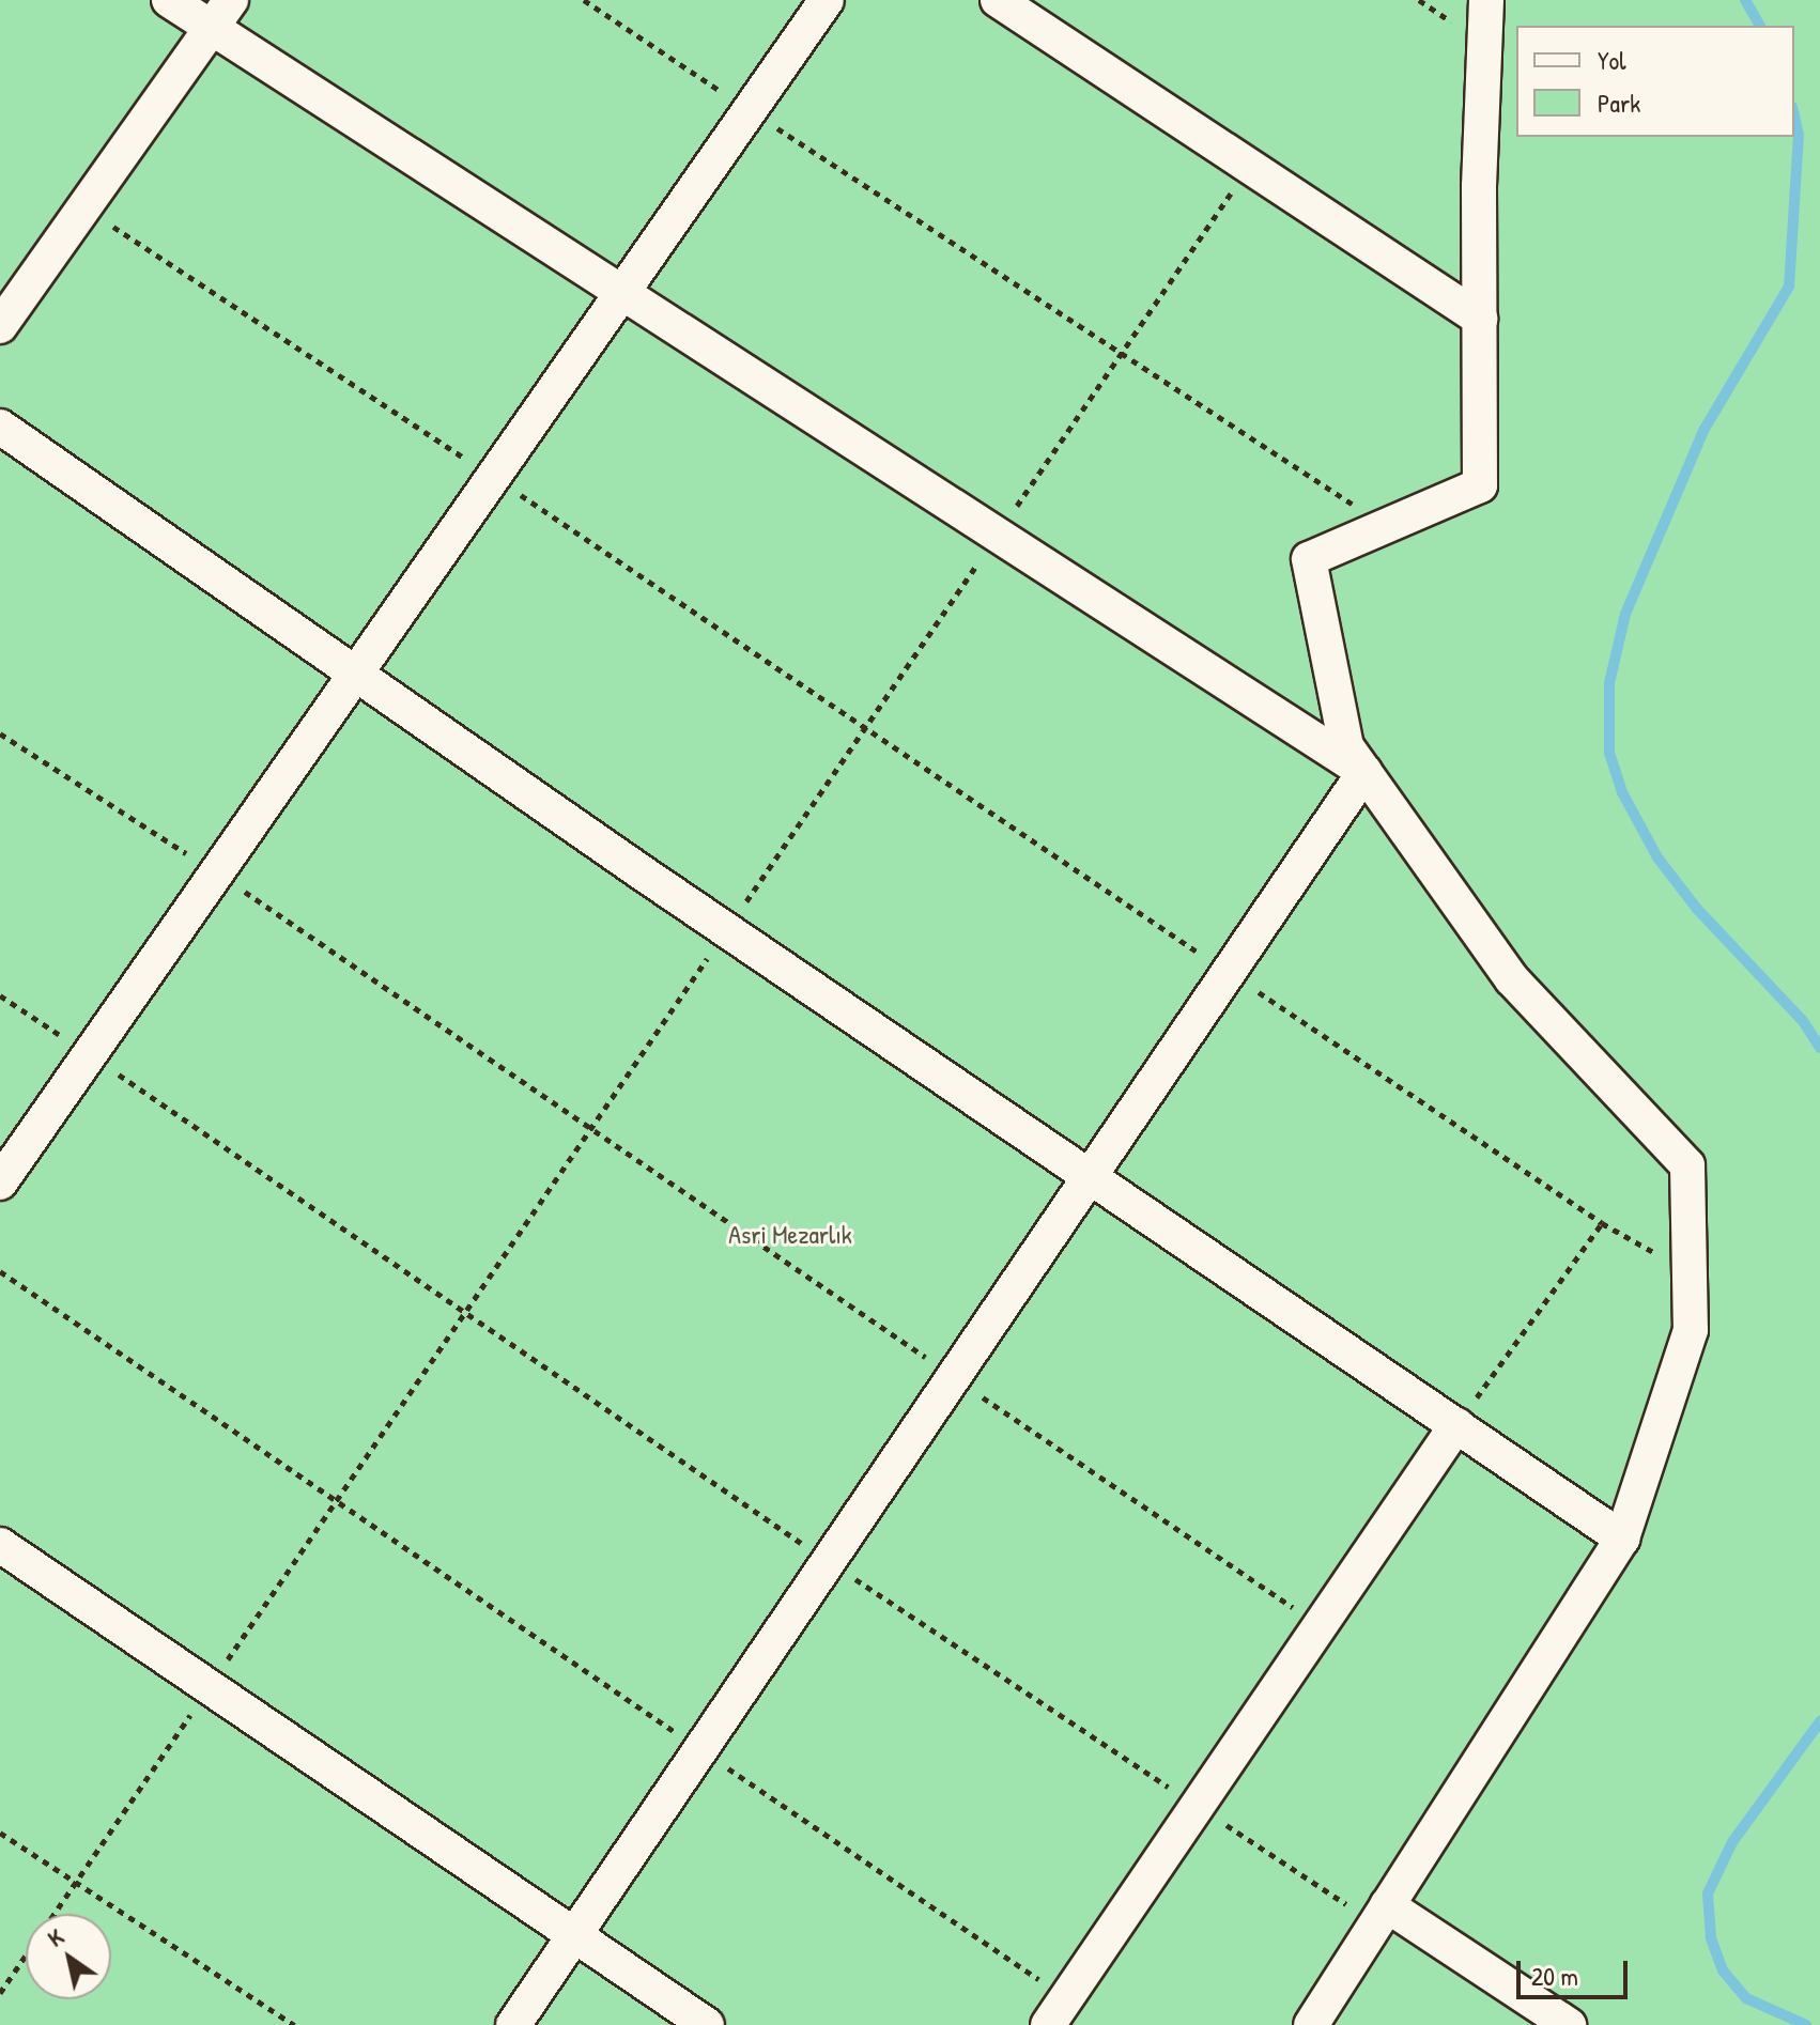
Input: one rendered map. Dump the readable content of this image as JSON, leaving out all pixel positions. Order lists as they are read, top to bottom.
{
  "parks": ["Asri Mezarlık"],
  "legend": ["Yol", "Park"],
  "scale_bar": "20 m",
  "north": "top left"
}
